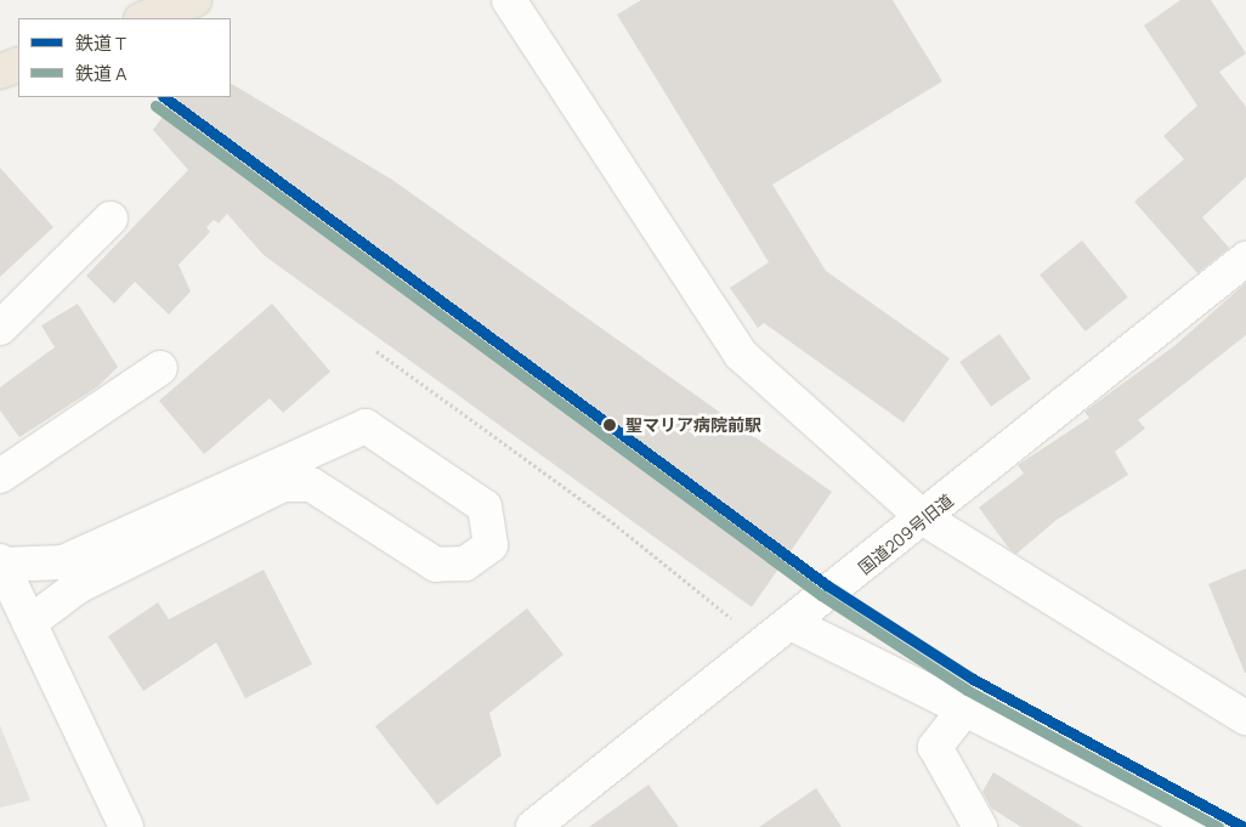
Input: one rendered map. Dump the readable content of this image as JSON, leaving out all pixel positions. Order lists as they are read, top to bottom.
{
  "streets": {
    "street": ["国道209号旧道"]
  },
  "places": ["聖マリア病院前駅"],
  "lines": ["rail line T", "rail line A"],
  "legend": ["鉄道 T", "鉄道 A"]
}
